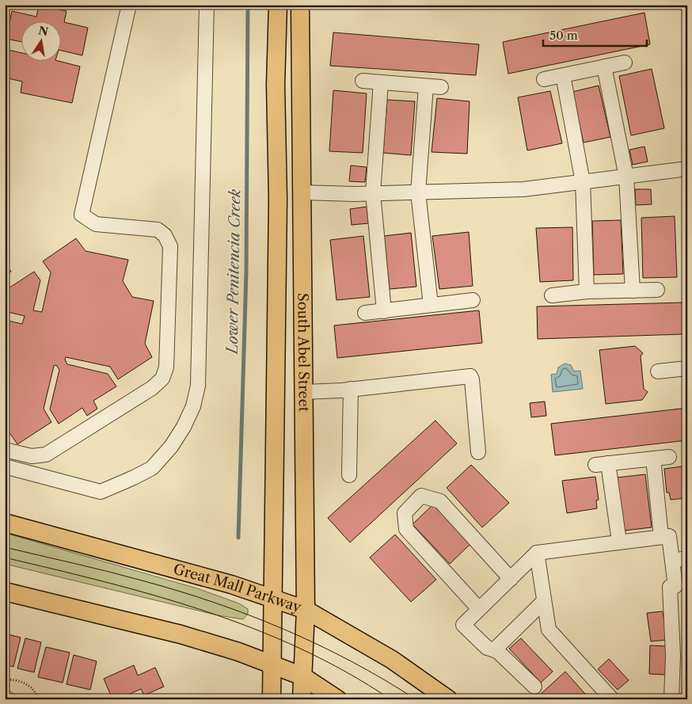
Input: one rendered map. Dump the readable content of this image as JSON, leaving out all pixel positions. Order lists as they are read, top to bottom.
{
  "streets": {
    "main road": ["South Abel Street", "Great Mall Parkway"]
  },
  "crossings": [
    ["South Abel Street", "Great Mall Parkway"]
  ],
  "water": ["Lower Penitencia Creek"],
  "scale_bar": "50 m",
  "north": "top"
}
